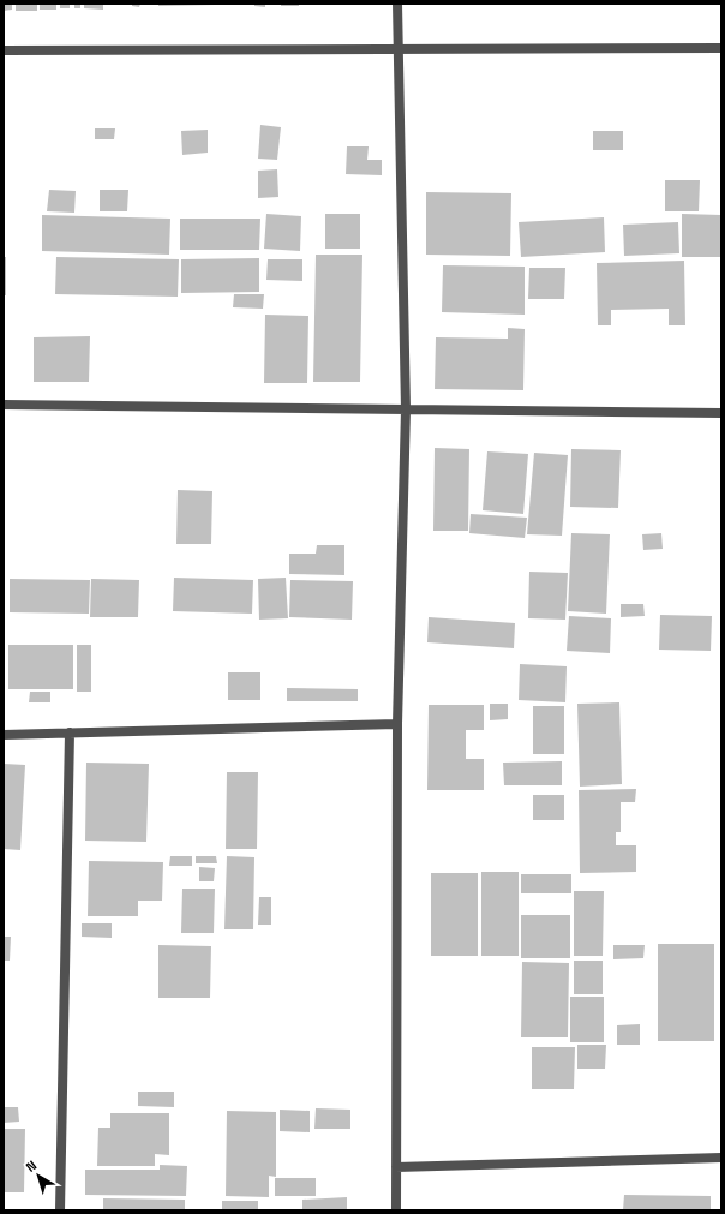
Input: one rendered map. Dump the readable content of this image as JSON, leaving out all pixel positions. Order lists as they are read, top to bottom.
{
  "north": "top left"
}
